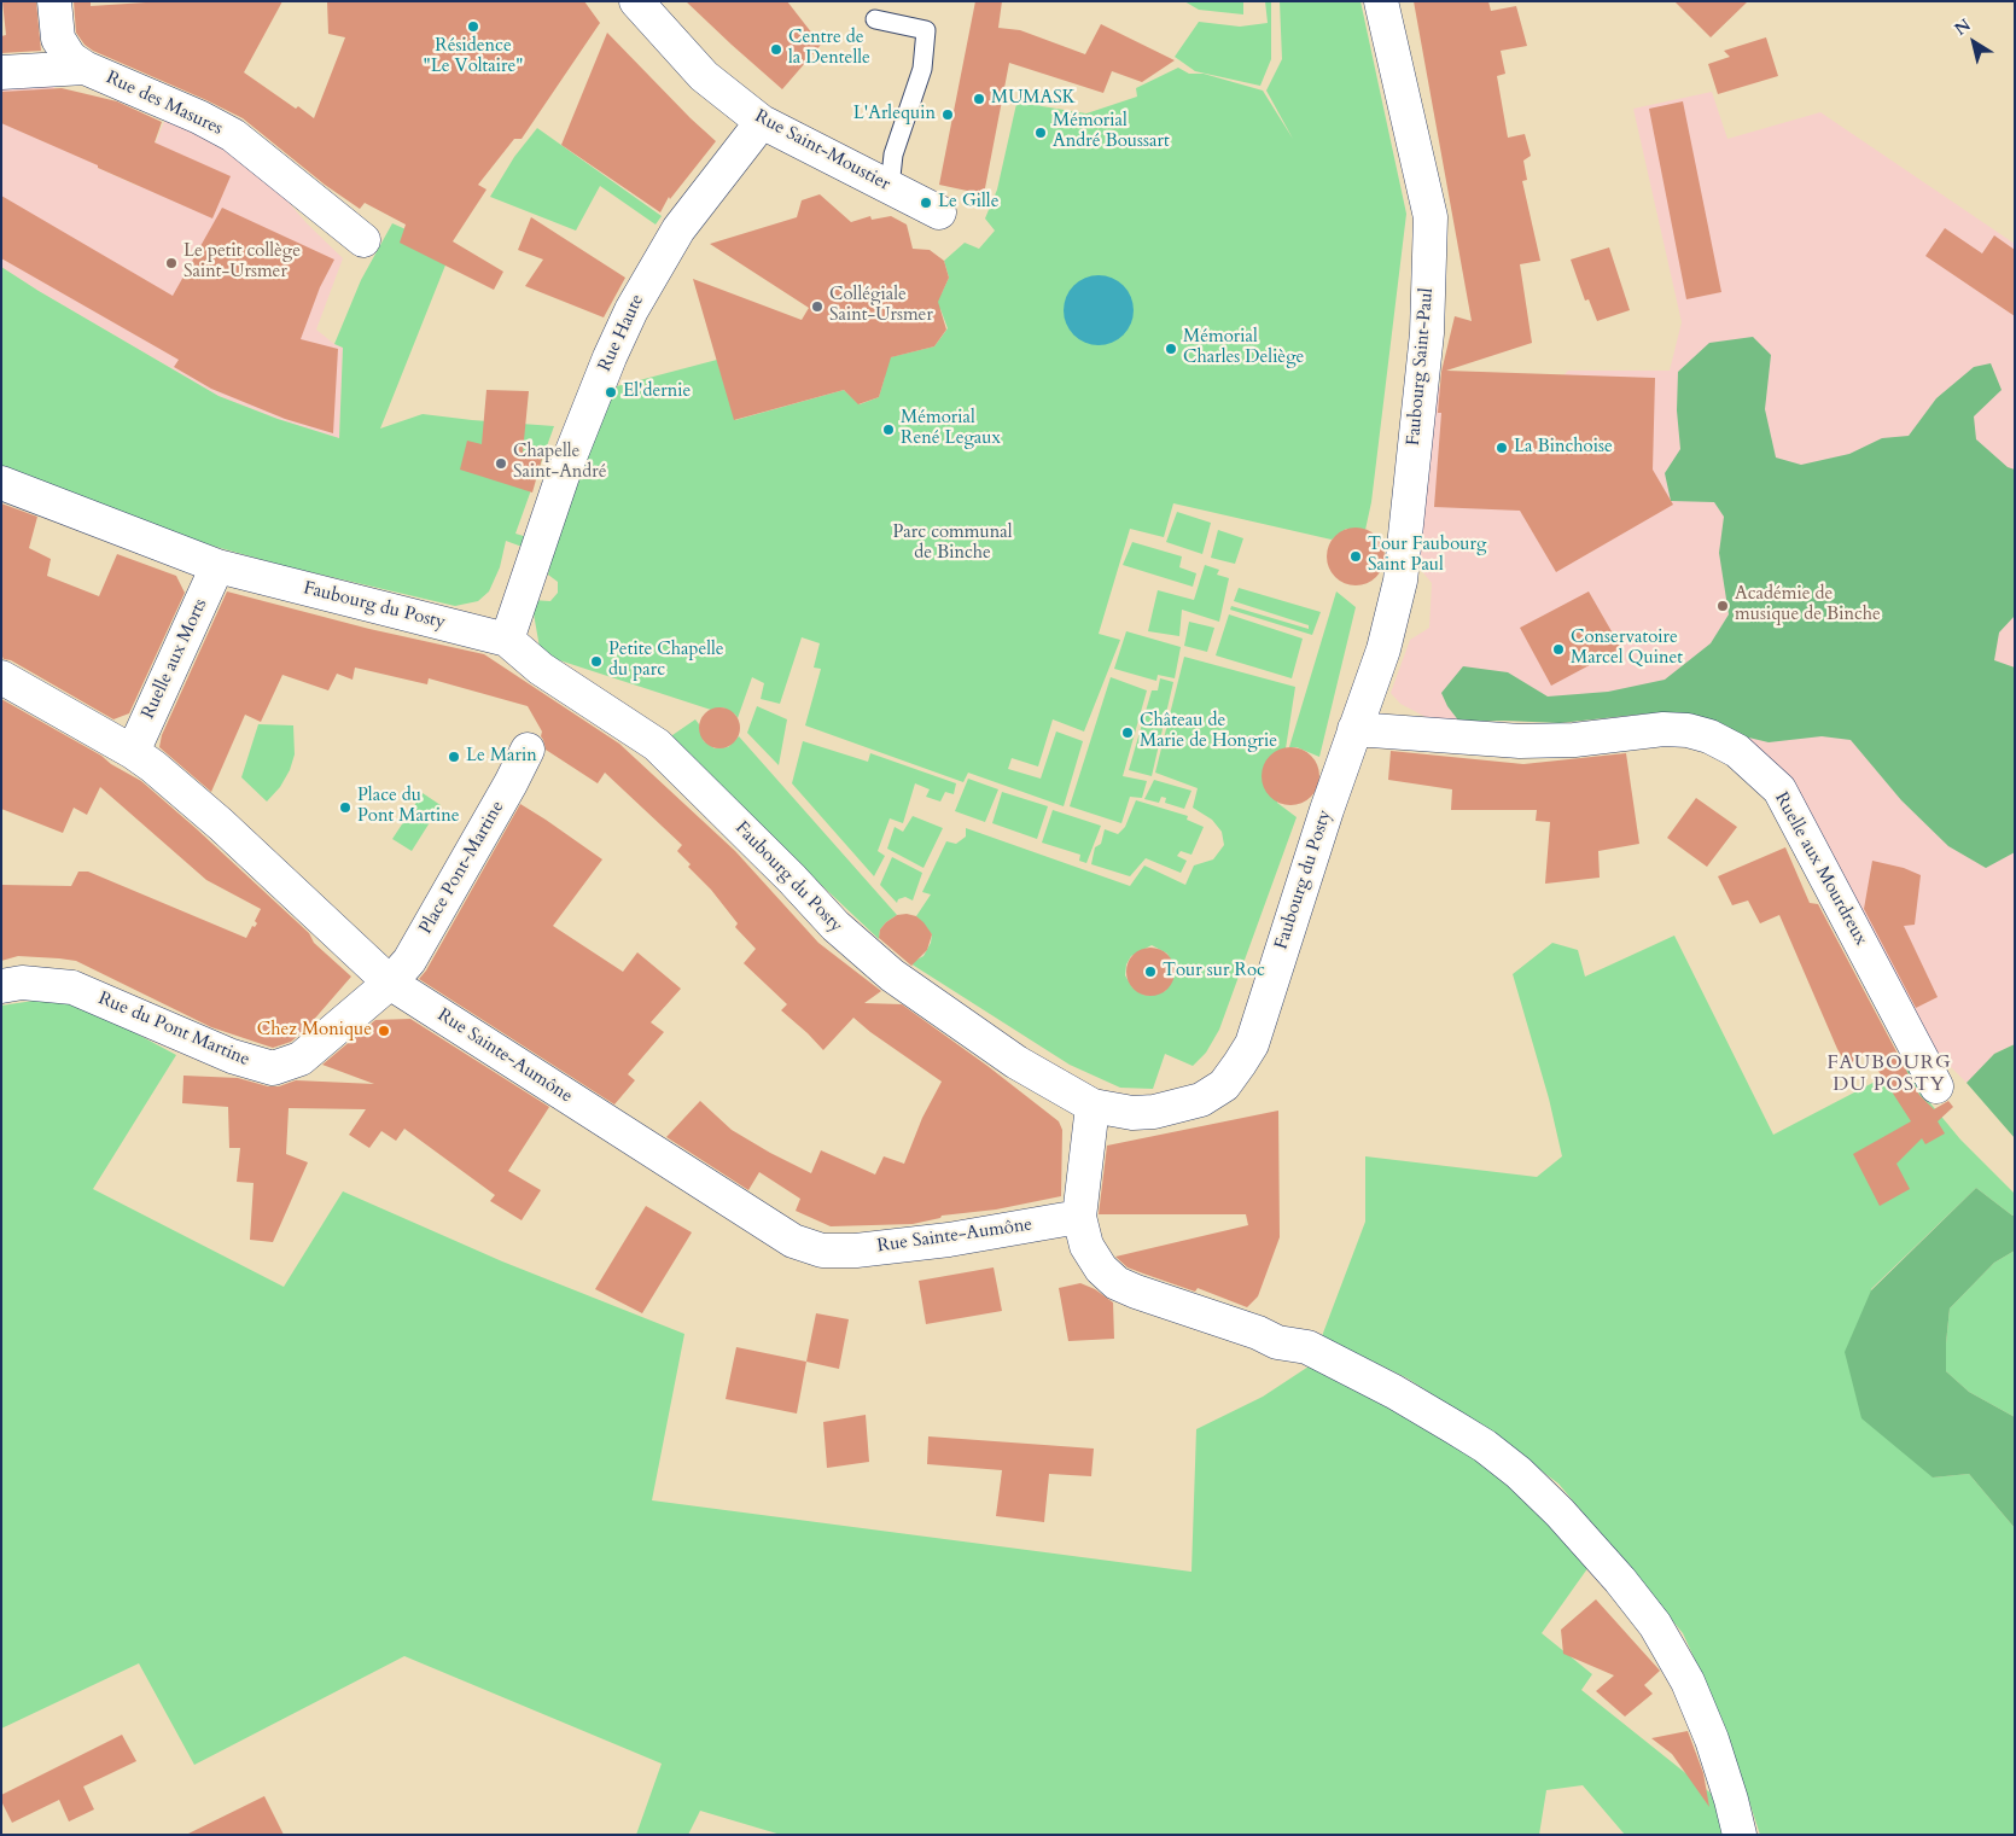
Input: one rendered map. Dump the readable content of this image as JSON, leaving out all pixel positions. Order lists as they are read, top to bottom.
{
  "streets": {
    "street": [
      "Rue des Masures",
      "Rue Saint-Moustier",
      "Rue Haute",
      "Faubourg Saint-Paul",
      "Faubourg du Posty",
      "Ruelle aux Morts",
      "Place Pont-Martine",
      "Ruelle aux Mourdreux",
      "Rue du Pont Martine",
      "Rue Sainte-Aumône"
    ]
  },
  "crossings": [
    ["Rue Saint-Moustier", "Rue Haute"],
    ["Rue Haute", "Faubourg du Posty"],
    ["Faubourg Saint-Paul", "Faubourg du Posty"],
    ["Faubourg Saint-Paul", "Ruelle aux Mourdreux"],
    ["Faubourg du Posty", "Ruelle aux Morts"],
    ["Faubourg du Posty", "Ruelle aux Mourdreux"],
    ["Ruelle aux Morts", "Rue Sainte-Aumône"],
    ["Place Pont-Martine", "Rue du Pont Martine"],
    ["Place Pont-Martine", "Rue Sainte-Aumône"],
    ["Rue du Pont Martine", "Rue Sainte-Aumône"]
  ],
  "districts": ["FAUBOURG DU POSTY"],
  "parks": ["Parc communal de Binche"],
  "places": [
    "Résidence \"Le Voltaire\"",
    "Centre de la Dentelle",
    "MUMASK",
    "L'Arlequin",
    "Mémorial André Boussart",
    "Le Gille",
    "Le petit collège Saint-Ursmer",
    "Collégiale Saint-Ursmer",
    "Mémorial Charles Deliège",
    "El'dernie",
    "Mémorial René Legaux",
    "La Binchoise",
    "Chapelle Saint-André",
    "Tour Faubourg Saint Paul",
    "Académie de musique de Binche",
    "Conservatoire Marcel Quinet",
    "Petite Chapelle du parc",
    "Château de Marie de Hongrie",
    "Le Marin",
    "Place du Pont Martine",
    "Tour sur Roc",
    "Chez Monique"
  ],
  "north": "top left"
}
